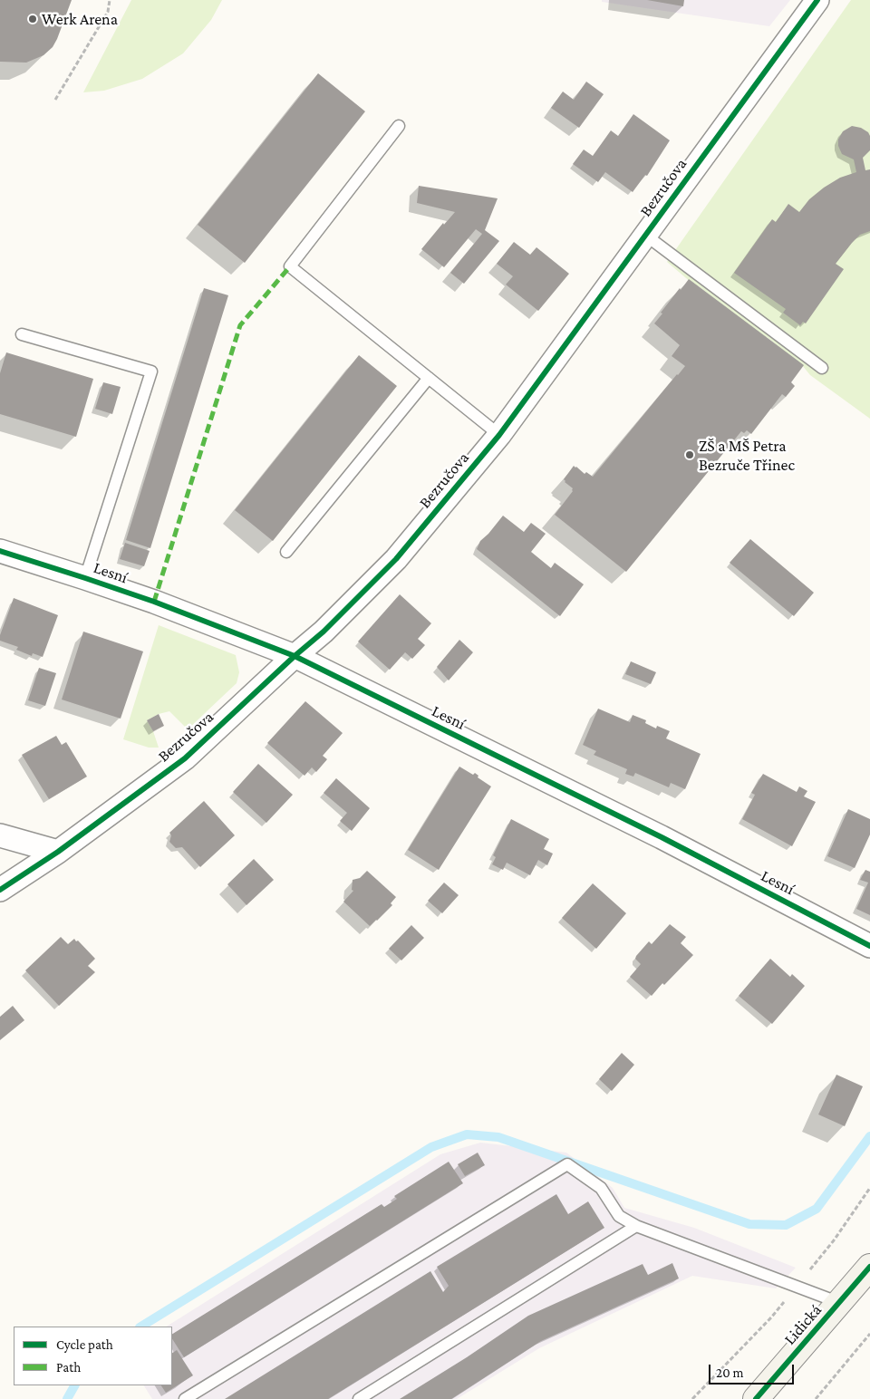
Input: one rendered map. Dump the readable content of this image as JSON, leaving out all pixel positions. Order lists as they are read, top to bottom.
{
  "streets": {
    "street": ["Bezručova", "Lesní", "Lidická"]
  },
  "crossings": [
    ["Bezručova", "Lesní"]
  ],
  "places": ["Werk Arena", "ZŠ a MŠ Petra Bezruče Třinec"],
  "legend": ["Cycle path", "Path"],
  "scale_bar": "20 m"
}
